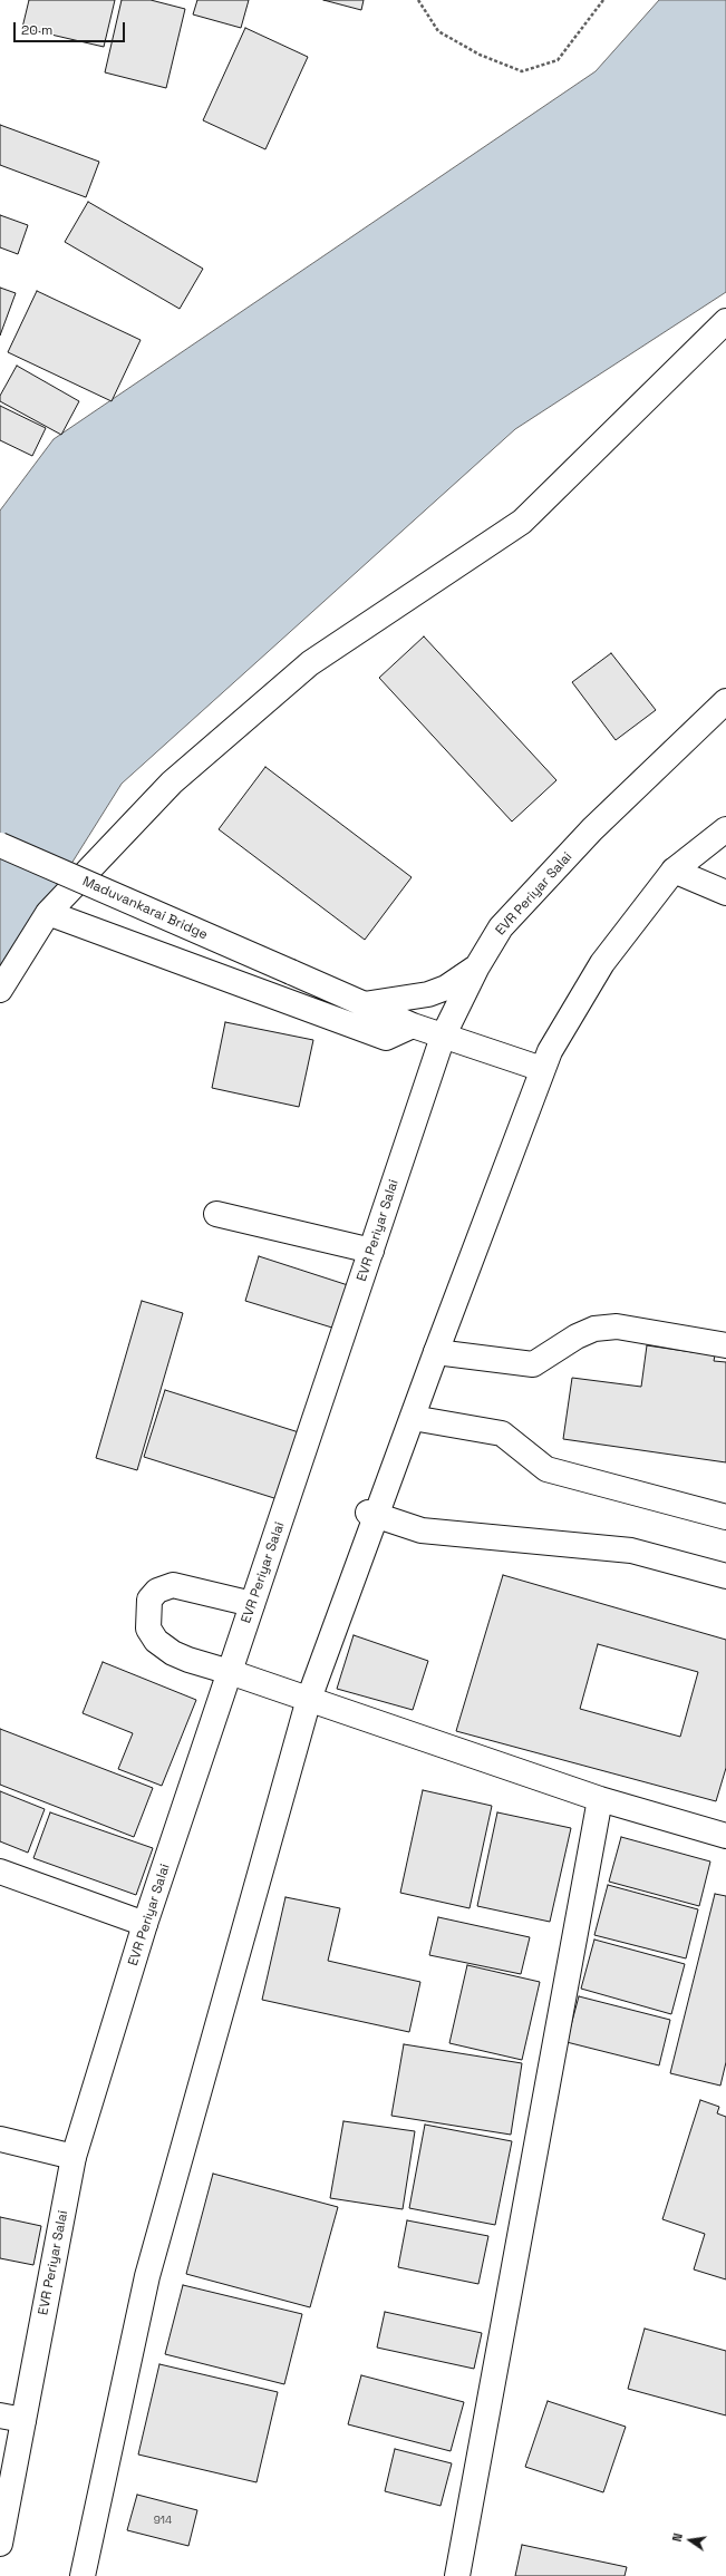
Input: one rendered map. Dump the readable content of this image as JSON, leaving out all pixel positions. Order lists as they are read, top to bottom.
{
  "streets": {
    "street": ["EVR Periyar Salai", "Maduvankarai Bridge"]
  },
  "crossings": [
    ["EVR Periyar Salai", "Maduvankarai Bridge"]
  ],
  "house_numbers": ["914"],
  "scale_bar": "20 m",
  "north": "left"
}
